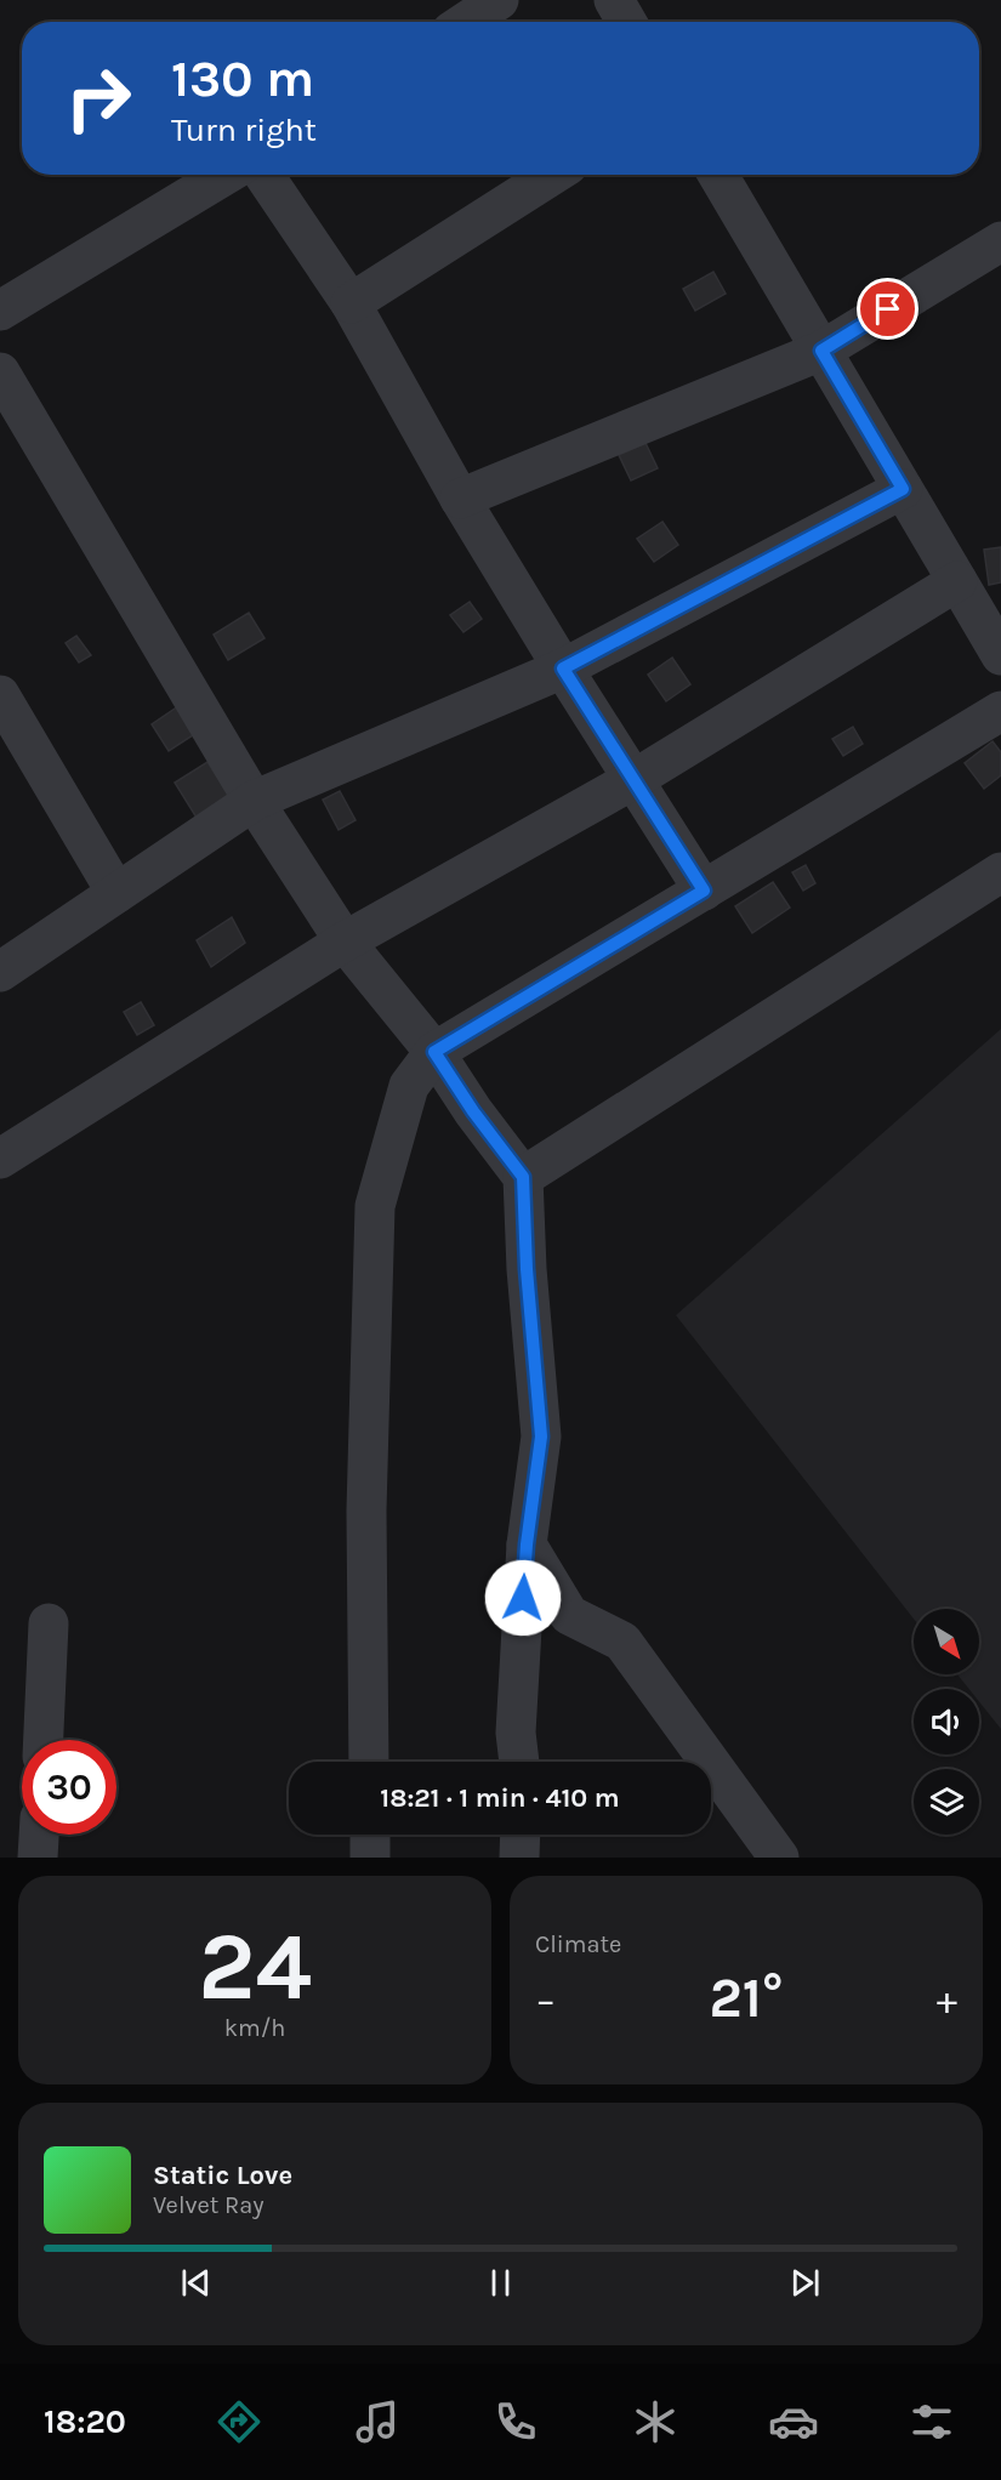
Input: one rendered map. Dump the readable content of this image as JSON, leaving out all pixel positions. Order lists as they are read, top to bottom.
{
  "north": "bottom right",
  "page": {
    "turn": ["130 m", "Turn right"],
    "limit": "30",
    "trip": "18:21 · 1 min · 410 m",
    "tile": [
      ["24", "km/h"],
      "Climate"
    ],
    "heat": ["−", "21°", "+"],
    "song": ["Static Love", "Velvet Ray"],
    "tabs": "18:20"
  }
}
